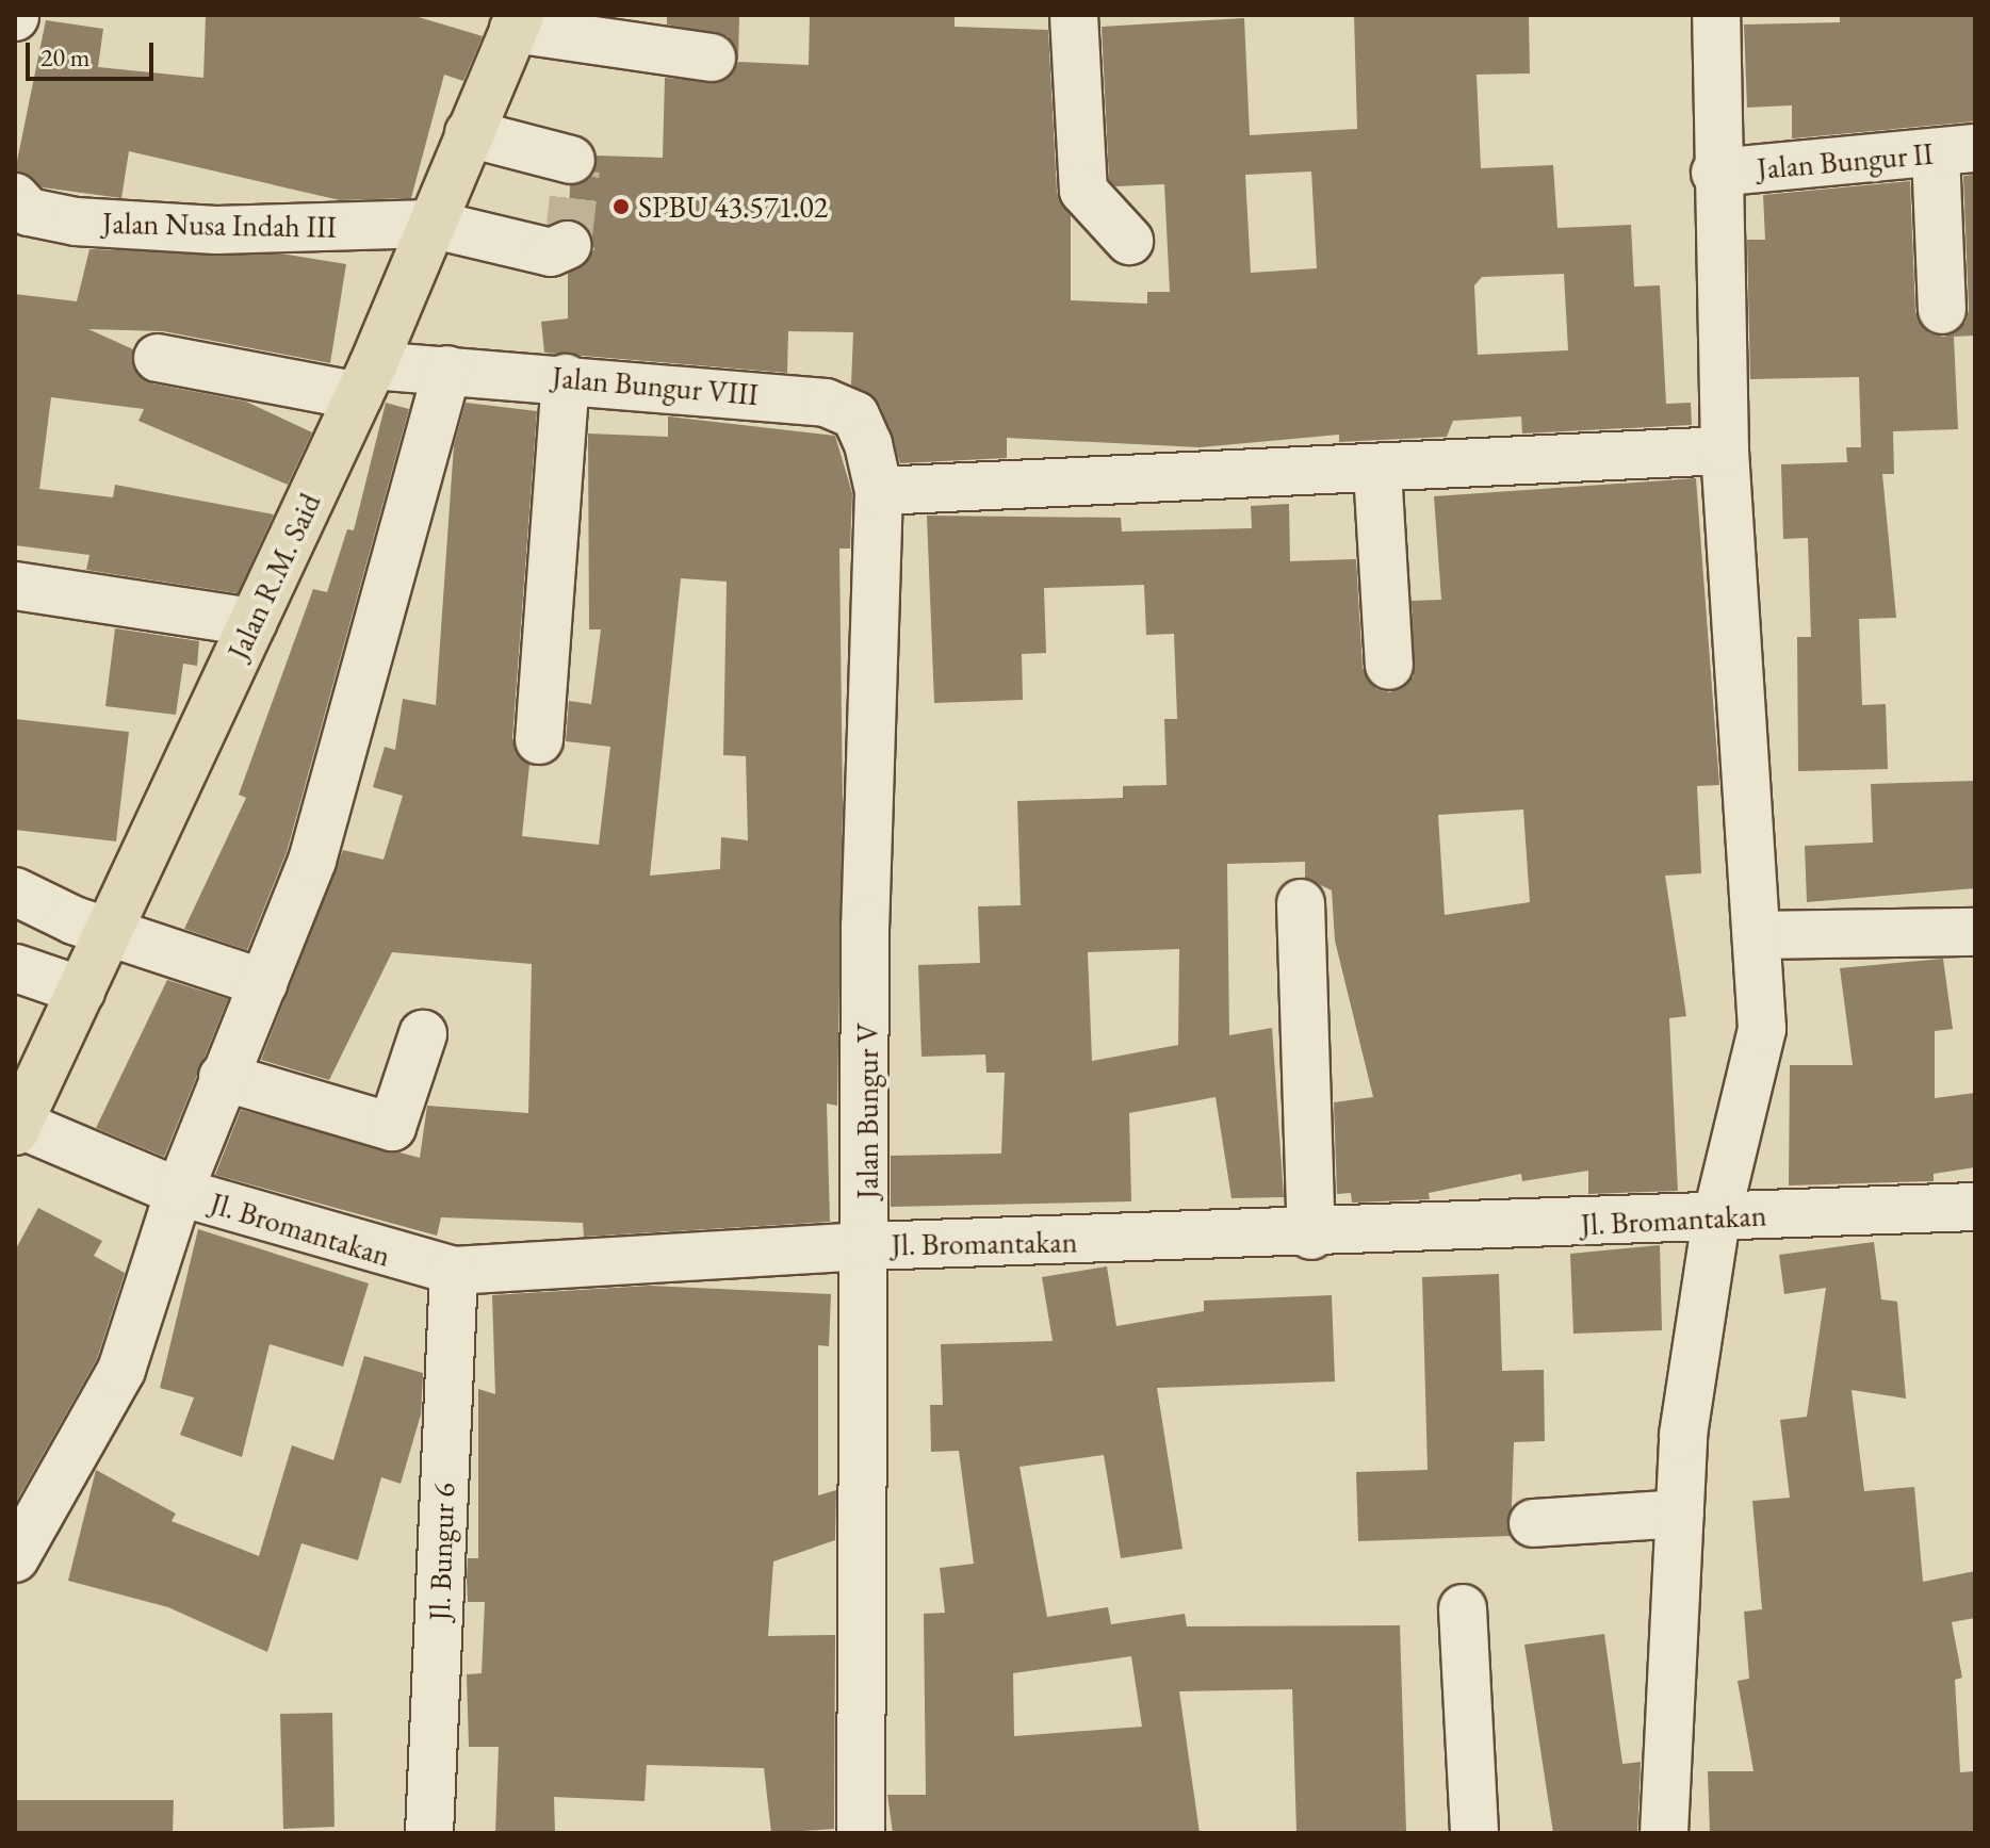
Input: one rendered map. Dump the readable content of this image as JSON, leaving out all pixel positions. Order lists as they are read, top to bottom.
{
  "streets": {
    "main road": ["Jalan R.M. Said"],
    "street": [
      "Jalan Bungur II",
      "Jalan Nusa Indah III",
      "Jalan Bungur VIII",
      "Jalan Bungur V",
      "Jl. Bromantakan",
      "Jl. Bungur 6"
    ]
  },
  "crossings": [
    ["Jalan Nusa Indah III", "Jalan R.M. Said"],
    ["Jalan Bungur VIII", "Jalan R.M. Said"],
    ["Jalan Bungur VIII", "Jalan Bungur V"],
    ["Jalan R.M. Said", "Jl. Bromantakan"],
    ["Jalan Bungur V", "Jl. Bromantakan"],
    ["Jl. Bromantakan", "Jl. Bungur 6"]
  ],
  "places": ["SPBU 43.571.02"],
  "scale_bar": "20 m"
}
